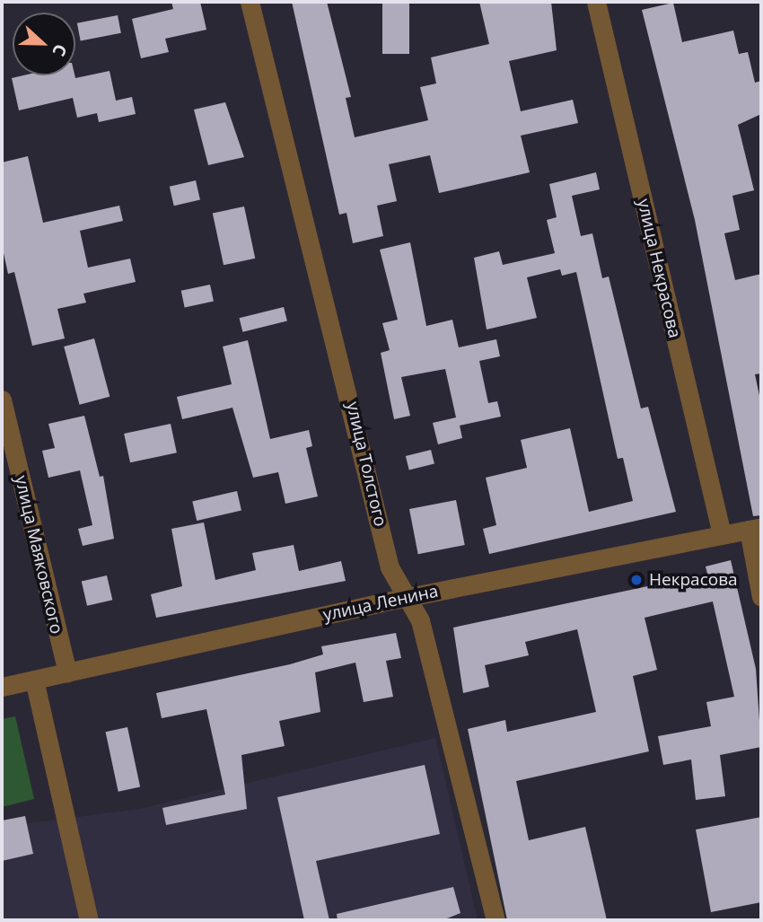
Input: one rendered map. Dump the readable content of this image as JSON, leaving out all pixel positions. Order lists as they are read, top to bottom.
{
  "streets": {
    "street": [
      "улица Некрасова",
      "улица Толстого",
      "улица Маяковского",
      "улица Ленина"
    ]
  },
  "crossings": [
    ["улица Некрасова", "улица Ленина"],
    ["улица Толстого", "улица Ленина"],
    ["улица Маяковского", "улица Ленина"]
  ],
  "places": ["Некрасова"],
  "north": "right"
}
